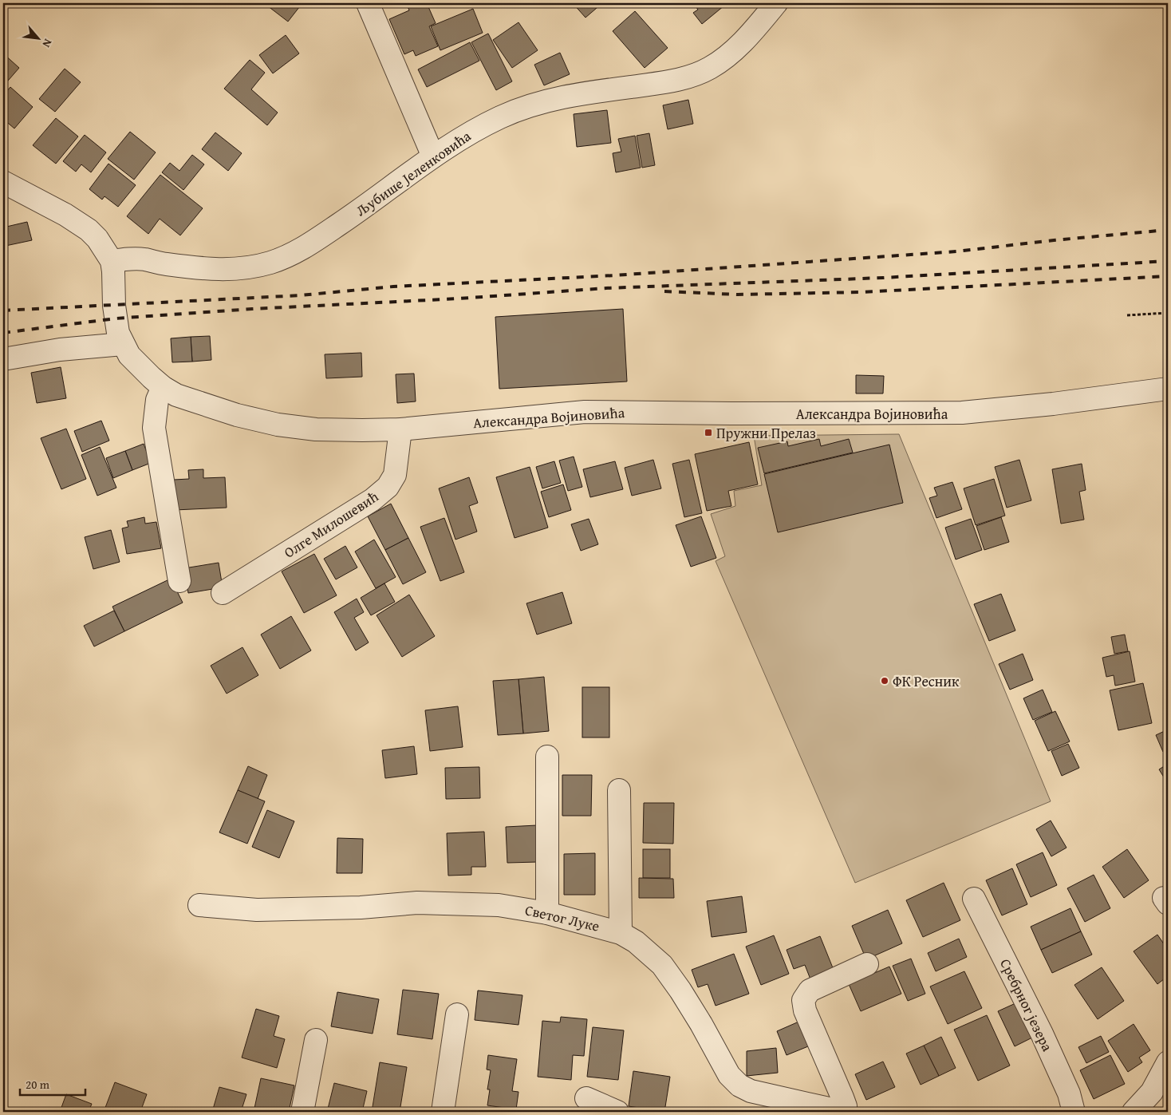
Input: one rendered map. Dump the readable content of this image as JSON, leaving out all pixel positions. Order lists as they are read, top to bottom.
{
  "streets": {
    "street": [
      "Љубише Јеленковића",
      "Александра Војиновића",
      "Олге Милошевић",
      "Светог Луке",
      "Сребрног језера"
    ]
  },
  "crossings": [
    ["Александра Војиновића", "Олге Милошевић"]
  ],
  "places": {
    "transit": ["Пружни Прелаз"],
    "other": ["ФК Ресник"]
  },
  "scale_bar": "20 m",
  "north": "bottom right"
}
